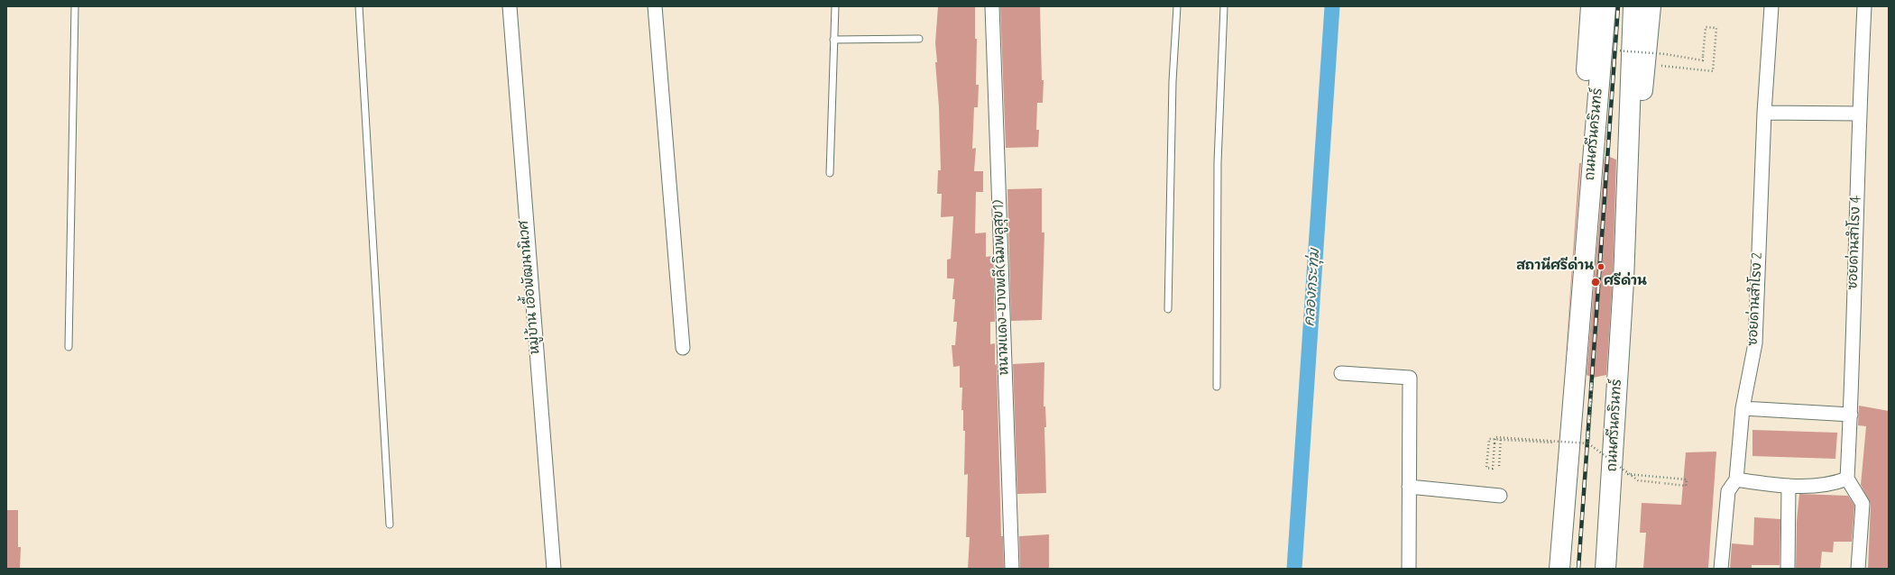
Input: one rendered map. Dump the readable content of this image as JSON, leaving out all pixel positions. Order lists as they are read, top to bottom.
{
  "streets": {
    "main road": ["ถนนศรีนครินทร์"],
    "street": [
      "ซอยด่านสำโรง 4",
      "หมู่บ้าน เอื้อพัฒนานิเวศ",
      "หนามแดง-บางพลี(ฉิมพลูสุข1)",
      "ซอยด่านสำโรง 2"
    ]
  },
  "water": ["คลองกระทุ่ม"],
  "places": ["สถานีศรีด่าน", "ศรีด่าน"]
}
